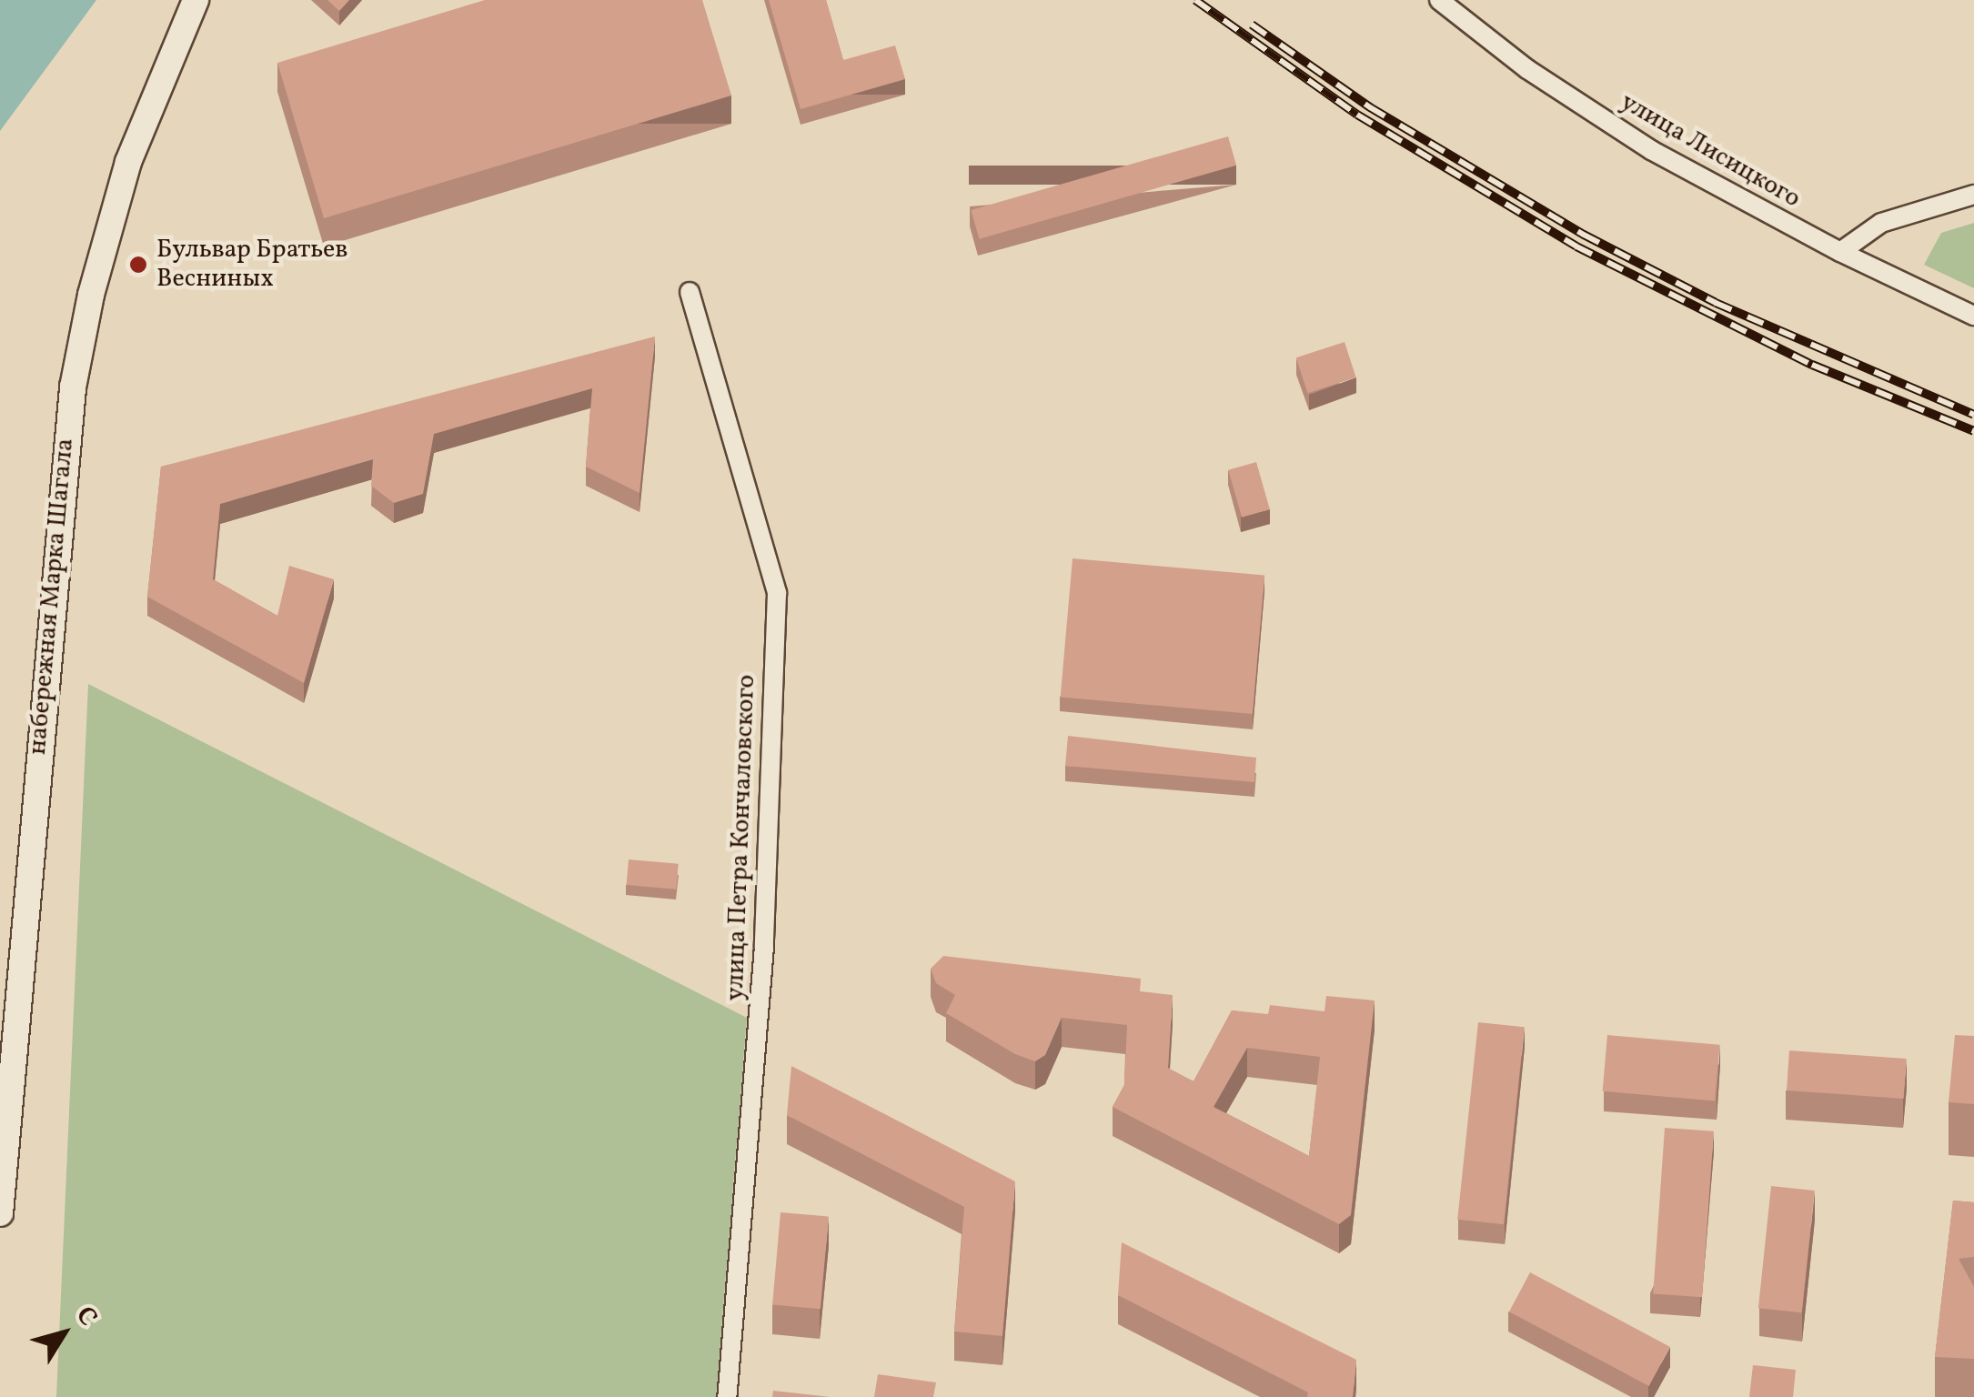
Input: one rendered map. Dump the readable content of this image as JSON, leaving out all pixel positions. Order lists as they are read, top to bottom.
{
  "streets": {
    "main road": ["набережная Марка Шагала"],
    "street": ["улица Лисицкого", "улица Петра Кончаловского"]
  },
  "places": ["Бульвар Братьев Весниных"],
  "north": "top right"
}
